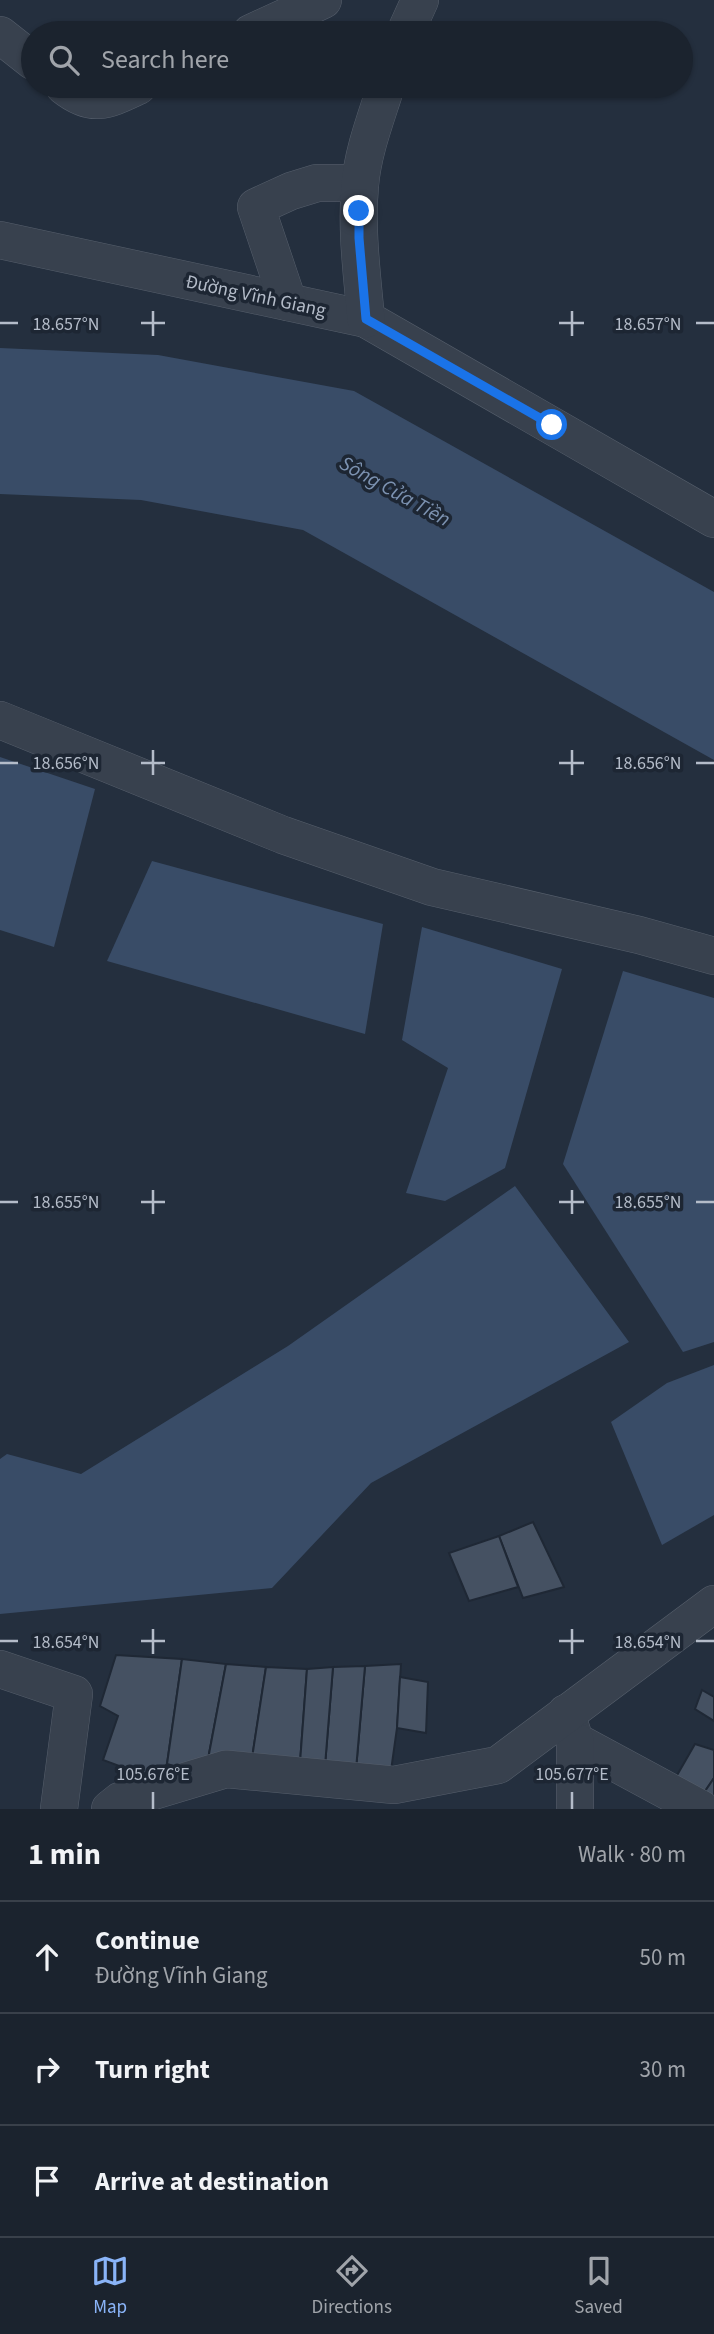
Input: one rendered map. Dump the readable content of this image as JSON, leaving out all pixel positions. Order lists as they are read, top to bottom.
{
  "streets": {
    "street": ["Đường Vĩnh Giang"]
  },
  "water": ["Sông Cửa Tiền"],
  "page": {
    "search": "Search here",
    "heading": ["1 min", "Walk · 80 m"],
    "list": [
      ["Continue", "Đường Vĩnh Giang", "50 m"],
      ["Turn right", "30 m"],
      "Arrive at destination"
    ],
    "nav": ["Map", "Directions", "Saved"]
  },
  "coordinates": [
    "18.657°N",
    "18.656°N",
    "18.655°N",
    "18.654°N",
    "105.676°E",
    "105.677°E"
  ]
}
